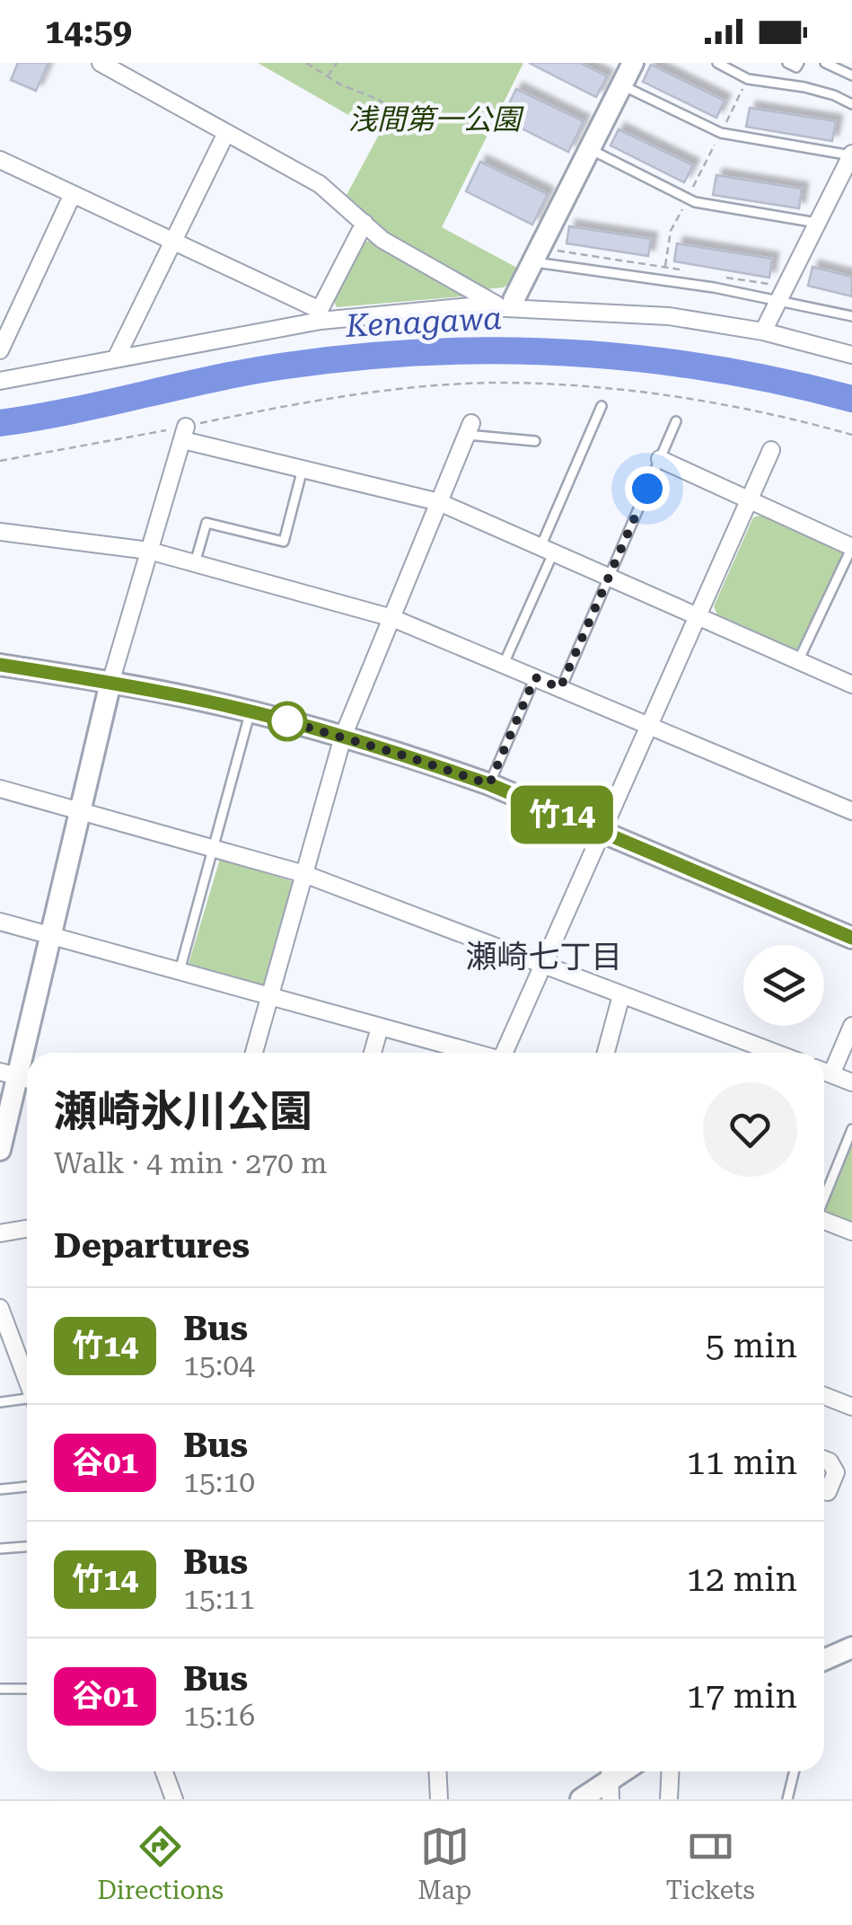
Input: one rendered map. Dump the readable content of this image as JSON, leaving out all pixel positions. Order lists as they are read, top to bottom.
{
  "districts": ["瀬崎七丁目"],
  "water": ["Kenagawa"],
  "parks": ["浅間第一公園"],
  "lines": ["bus line 竹14"],
  "page": {
    "status": "14:59",
    "on_map": "竹14",
    "heading": [
      ["瀬崎氷川公園", "Walk · 4 min · 270 m"],
      "Departures"
    ],
    "list": [
      {
        "mark": "竹14",
        "name": "Bus",
        "note": "15:04",
        "value": "5 min"
      },
      {
        "mark": "谷01",
        "name": "Bus",
        "note": "15:10",
        "value": "11 min"
      },
      {
        "mark": "竹14",
        "name": "Bus",
        "note": "15:11",
        "value": "12 min"
      },
      {
        "mark": "谷01",
        "name": "Bus",
        "note": "15:16",
        "value": "17 min"
      }
    ],
    "tabs": ["Directions", "Map", "Tickets"]
  }
}
